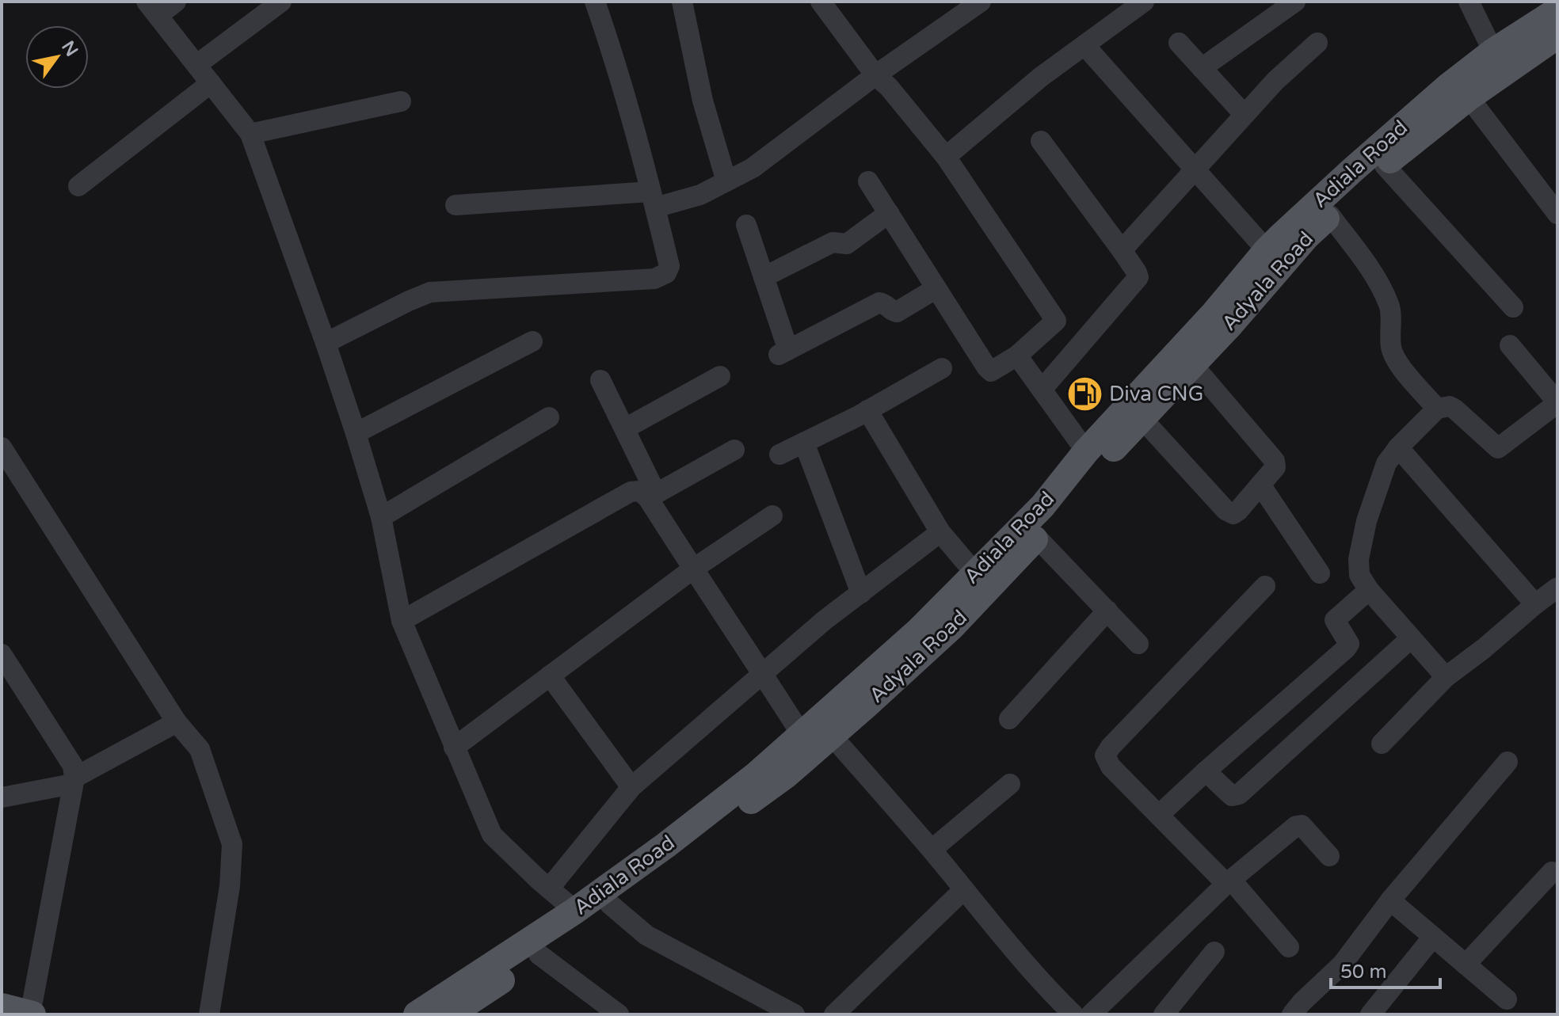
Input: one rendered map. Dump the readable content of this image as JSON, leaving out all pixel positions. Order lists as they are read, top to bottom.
{
  "streets": {
    "main road": ["Adiala Road", "Adyala Road"]
  },
  "places": {
    "fuel station": ["Diva CNG"]
  },
  "scale_bar": "50 m",
  "north": "top right"
}
